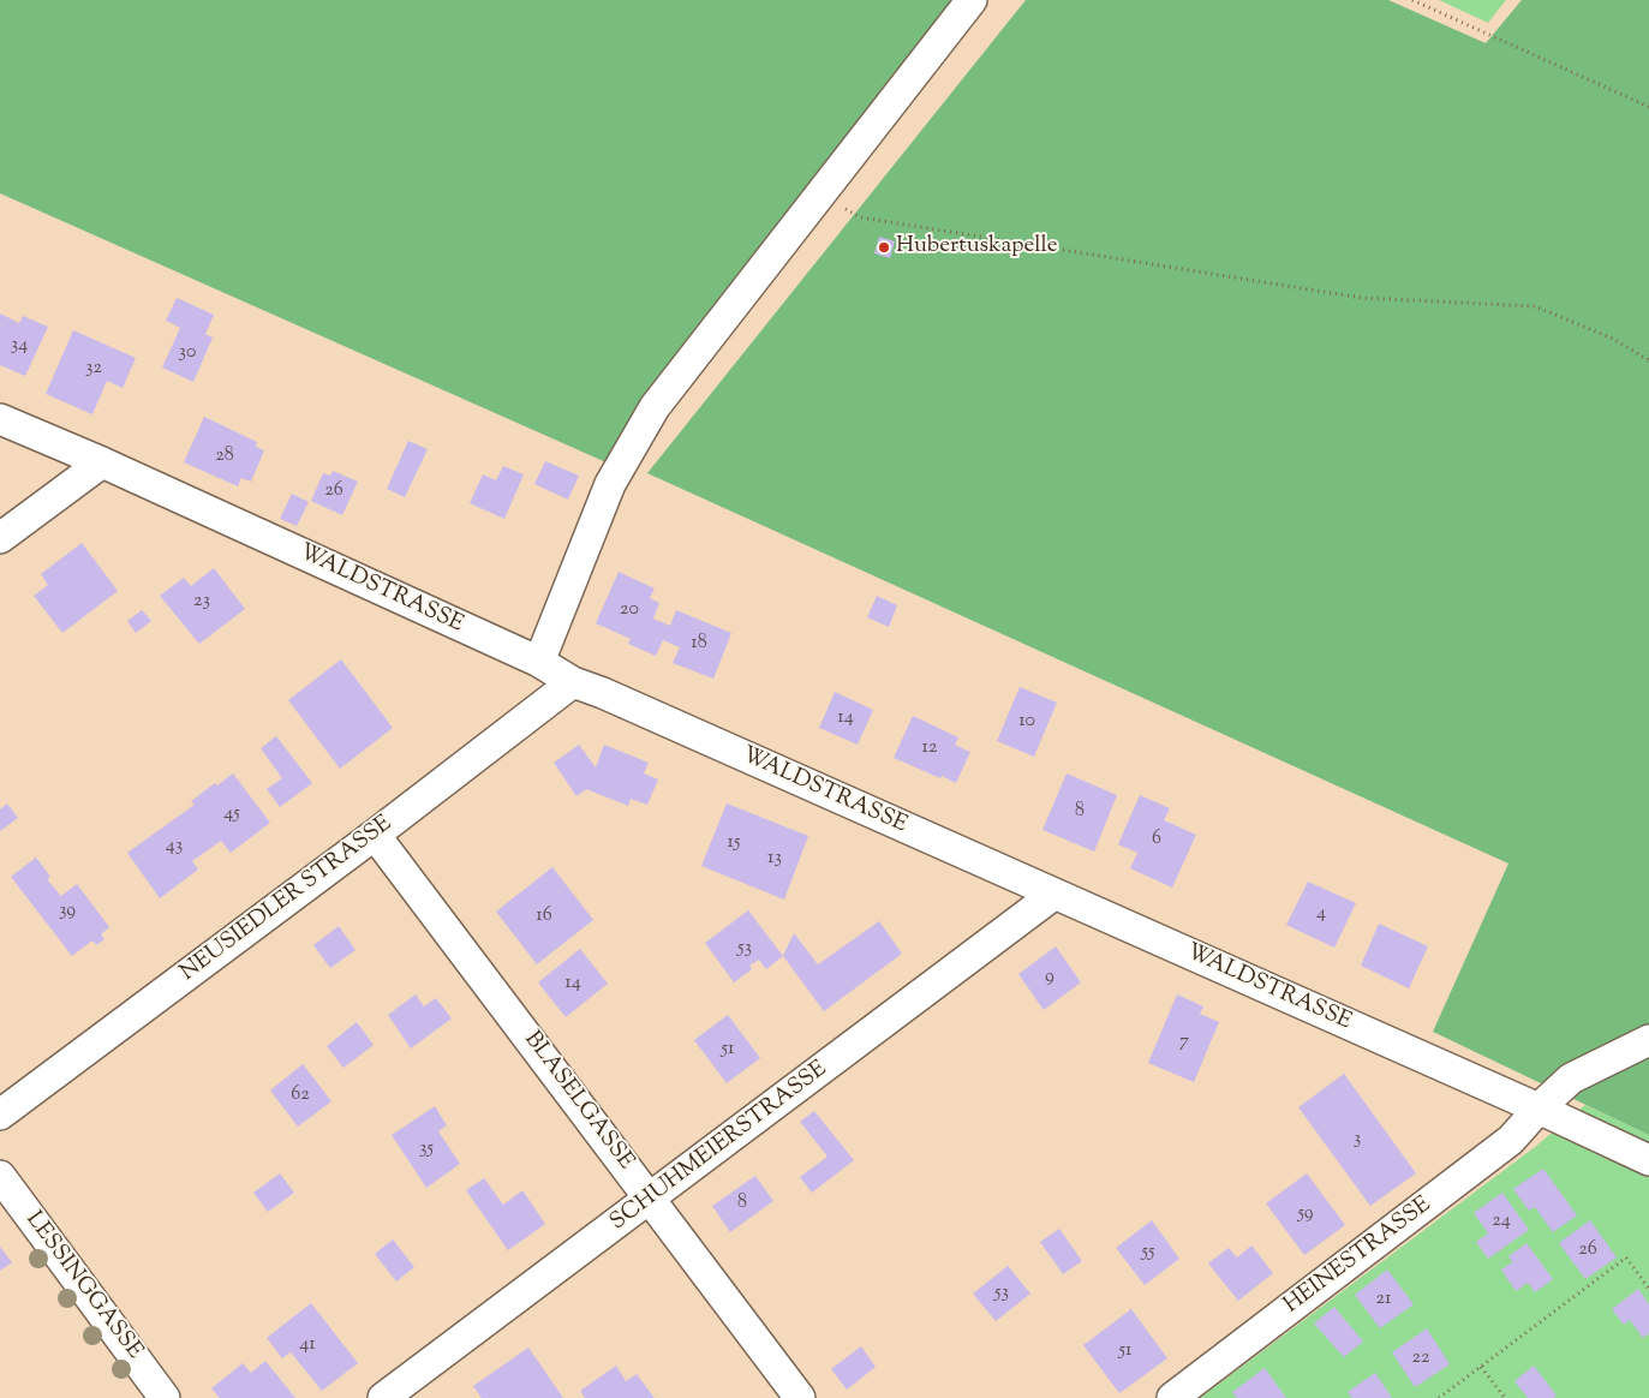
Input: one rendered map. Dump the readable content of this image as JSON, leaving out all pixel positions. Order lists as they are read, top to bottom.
{
  "streets": {
    "street": [
      "WALDSTRASSE",
      "NEUSIEDLER STRASSE",
      "BLASELGASSE",
      "SCHUHMEIERSTRASSE",
      "HEINESTRASSE",
      "LESSINGGASSE"
    ]
  },
  "crossings": [
    ["WALDSTRASSE", "NEUSIEDLER STRASSE"],
    ["WALDSTRASSE", "SCHUHMEIERSTRASSE"],
    ["WALDSTRASSE", "HEINESTRASSE"],
    ["NEUSIEDLER STRASSE", "BLASELGASSE"],
    ["BLASELGASSE", "SCHUHMEIERSTRASSE"]
  ],
  "places": ["Hubertuskapelle"],
  "house_numbers": [
    "34",
    "30",
    "32",
    "28",
    "26",
    "23",
    "20",
    "18",
    "14",
    "10",
    "12",
    "8",
    "45",
    "6",
    "15",
    "43",
    "13",
    "39",
    "4",
    "16",
    "53",
    "9",
    "14",
    "7",
    "51",
    "62",
    "3",
    "35",
    "8",
    "59",
    "24",
    "26",
    "55",
    "53",
    "21",
    "41",
    "51",
    "22"
  ]
}
